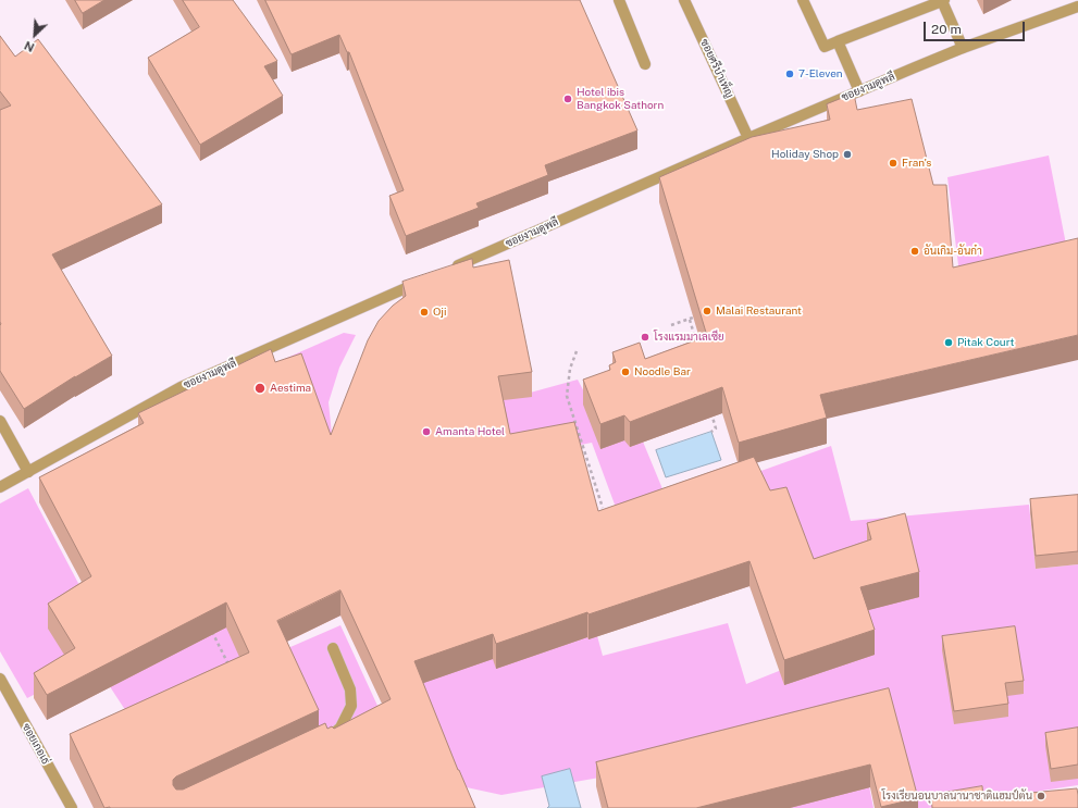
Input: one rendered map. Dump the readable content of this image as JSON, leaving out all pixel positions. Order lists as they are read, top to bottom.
{
  "streets": {
    "street": ["ซอยศรีบำเพ็ญ", "ซอยงามดูพลี", "ซอยเกอเธ่"]
  },
  "crossings": [
    ["ซอยศรีบำเพ็ญ", "ซอยงามดูพลี"]
  ],
  "places": [
    "7-Eleven",
    "Hotel ibis Bangkok Sathorn",
    "Holiday Shop",
    "Fran's",
    "อันเกิม-อันก๋า",
    "Malai Restaurant",
    "Oji",
    "โรงแรมมาเลเซีย",
    "Pitak Court",
    "Noodle Bar",
    "Aestima",
    "Amanta Hotel",
    "โรงเรียนอนุบาลนานาชาติแฮมป์ตัน"
  ],
  "scale_bar": "20 m",
  "north": "bottom left"
}
